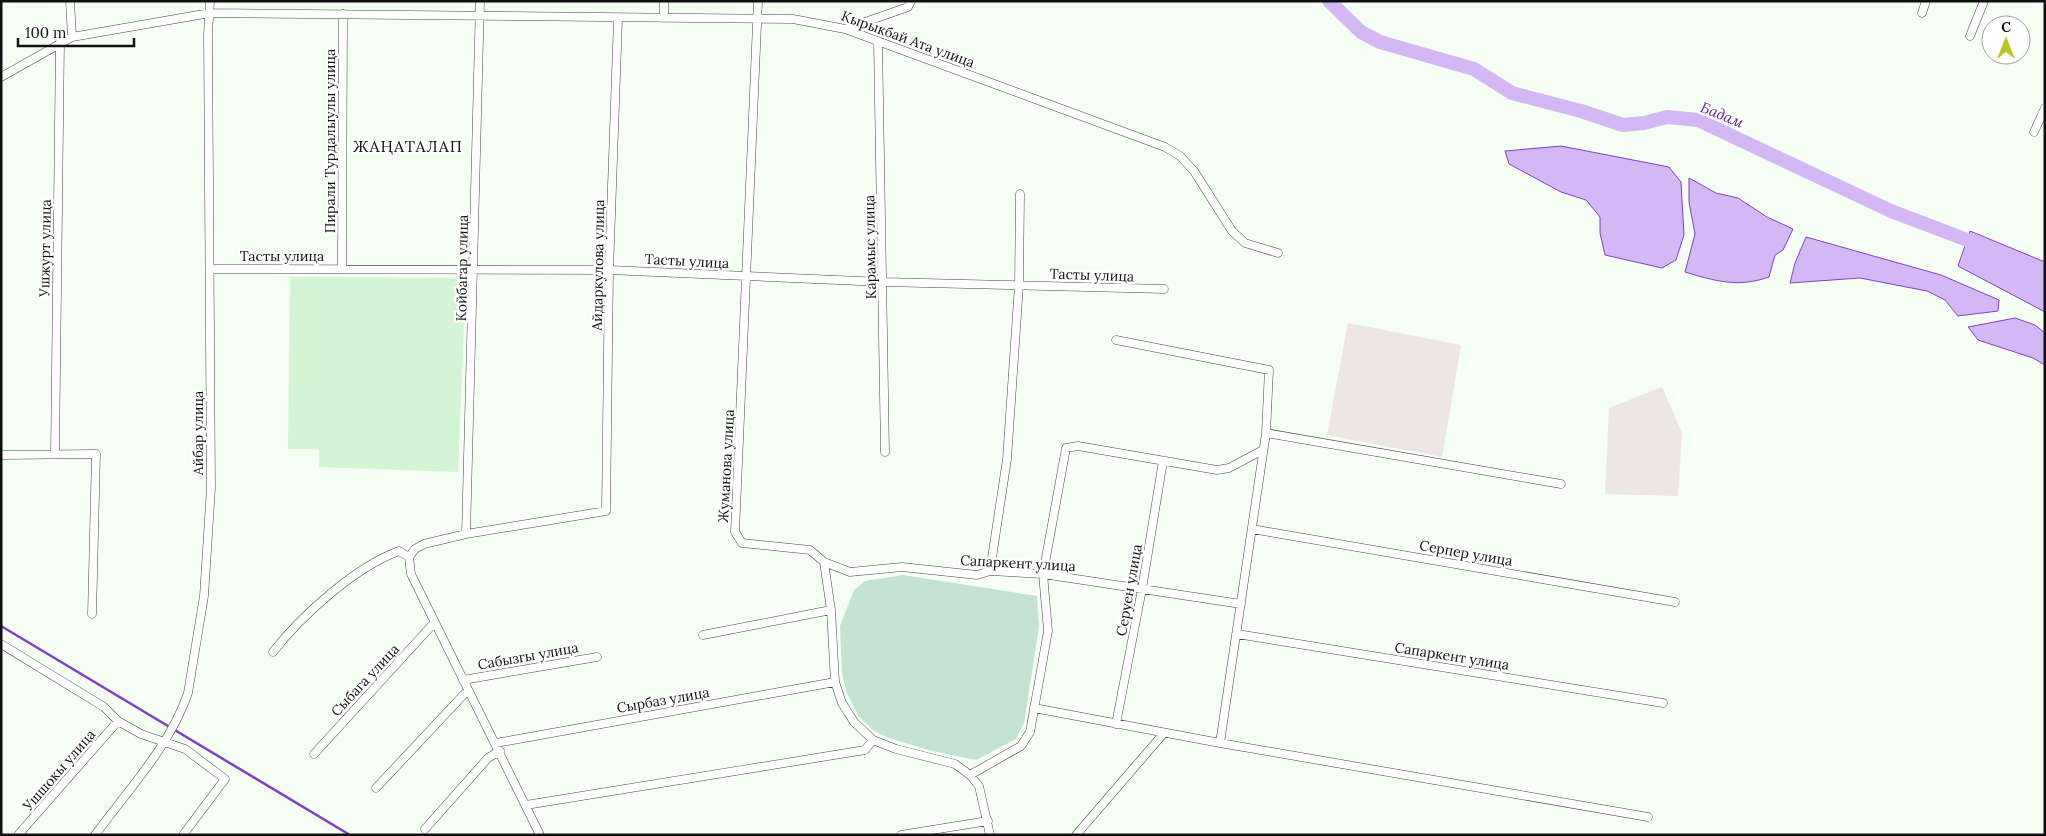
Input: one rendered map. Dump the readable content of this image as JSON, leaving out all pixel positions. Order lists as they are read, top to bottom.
{
  "streets": {
    "street": [
      "Кырыкбай Ата улица",
      "Пирали Турдалыулы улица",
      "Карамыс улица",
      "Ушжурт улица",
      "Тасты улица",
      "Айдаркулова улица",
      "Койбагар улица",
      "Айбар улица",
      "Жуманова улица",
      "Серпер улица",
      "Сапаркент улица",
      "Серуен улица",
      "Сабызгы улица",
      "Сыбага улица",
      "Сырбаз улица",
      "Ушшокы улица"
    ]
  },
  "crossings": [
    ["Кырыкбай Ата улица", "Пирали Турдалыулы улица"],
    ["Кырыкбай Ата улица", "Карамыс улица"],
    ["Кырыкбай Ата улица", "Ушжурт улица"],
    ["Кырыкбай Ата улица", "Айдаркулова улица"],
    ["Кырыкбай Ата улица", "Койбагар улица"],
    ["Кырыкбай Ата улица", "Айбар улица"],
    ["Кырыкбай Ата улица", "Жуманова улица"],
    ["Пирали Турдалыулы улица", "Тасты улица"],
    ["Карамыс улица", "Тасты улица"],
    ["Тасты улица", "Айдаркулова улица"],
    ["Тасты улица", "Койбагар улица"],
    ["Тасты улица", "Айбар улица"],
    ["Тасты улица", "Жуманова улица"],
    ["Айдаркулова улица", "Койбагар улица"],
    ["Жуманова улица", "Сапаркент улица"],
    ["Сапаркент улица", "Серуен улица"]
  ],
  "districts": ["ЖАҢАТАЛАП"],
  "water": ["Бадам"],
  "scale_bar": "100 m",
  "north": "top"
}
